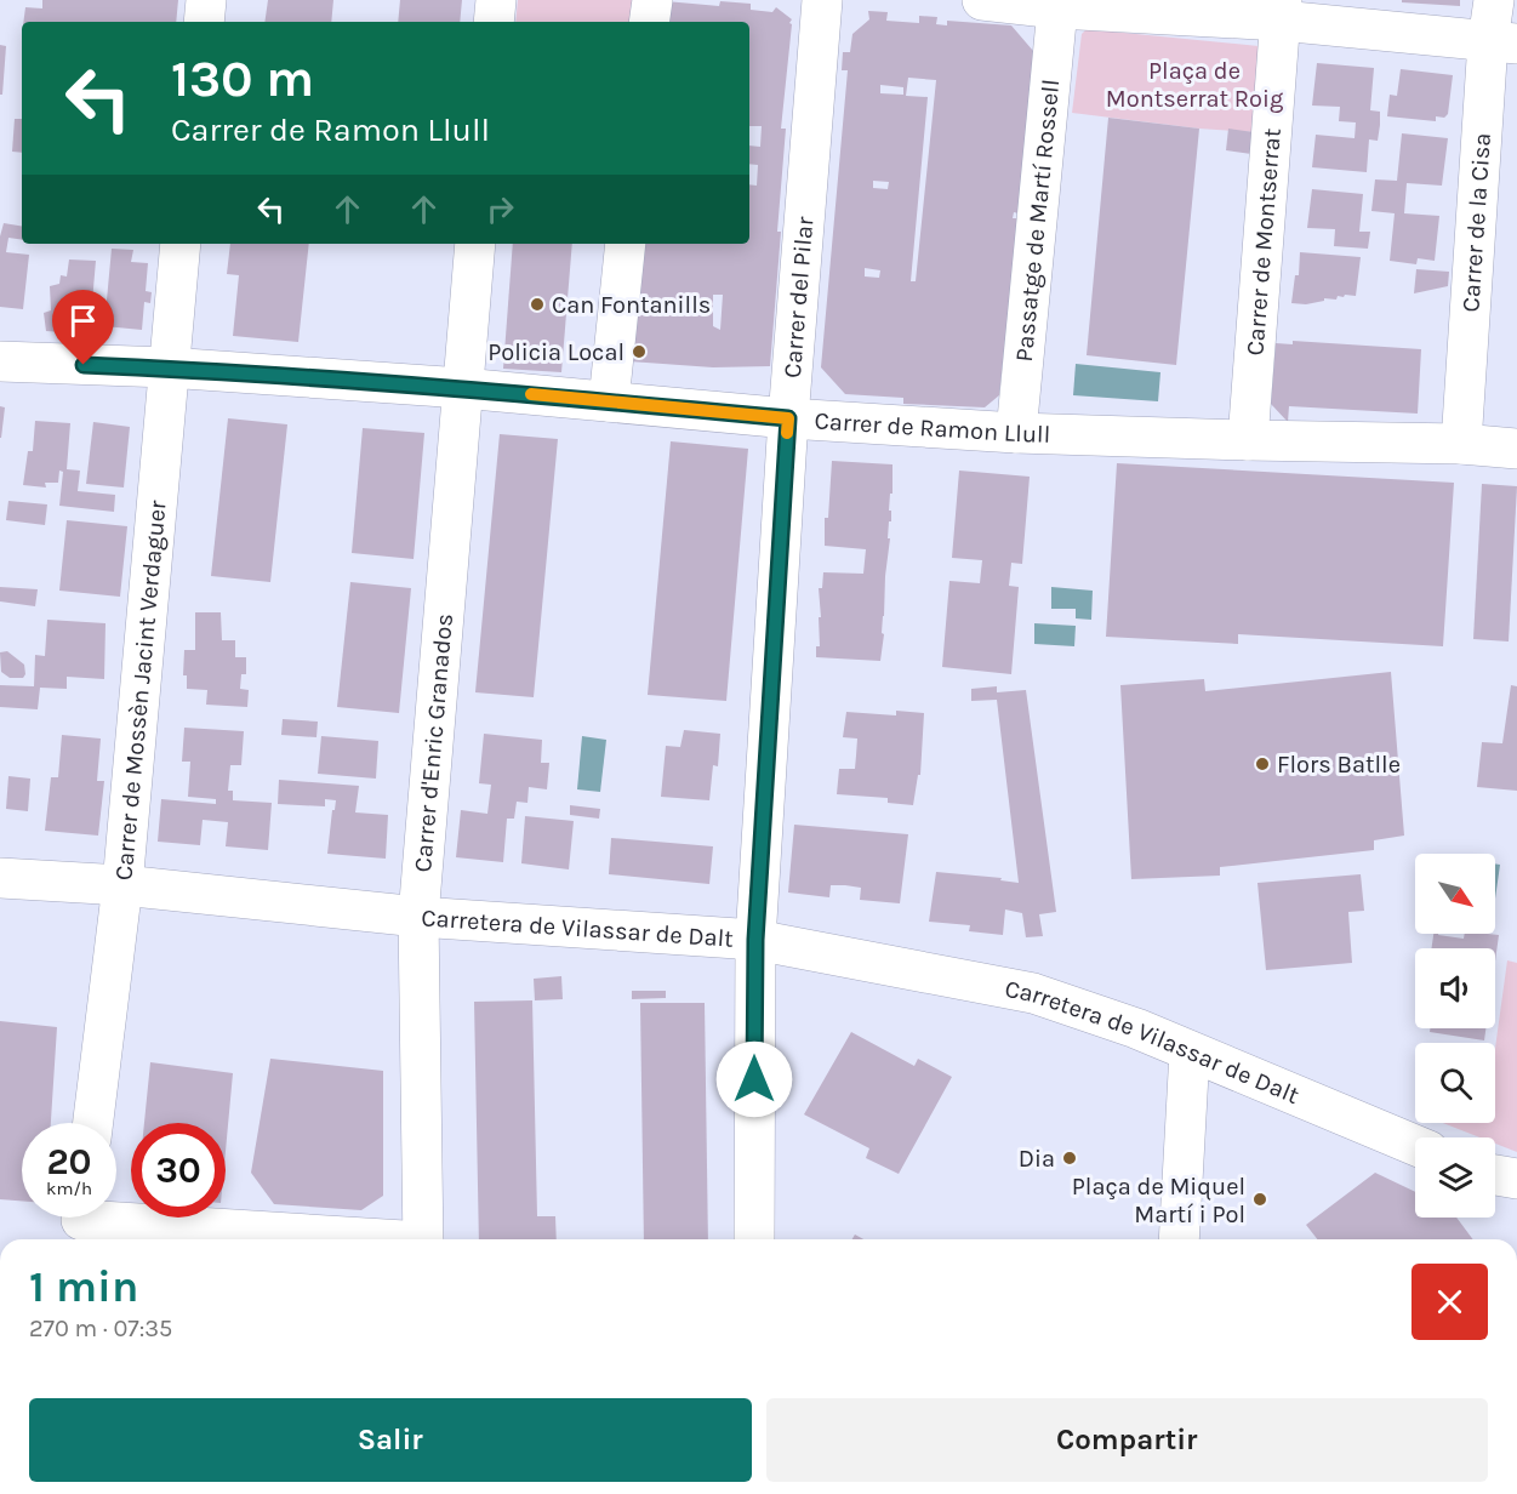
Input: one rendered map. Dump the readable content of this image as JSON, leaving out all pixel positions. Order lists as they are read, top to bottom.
{
  "streets": {
    "street": [
      "Passatge de Martí Rossell",
      "Carrer de la Cisa",
      "Carrer de Montserrat",
      "Carrer del Pilar",
      "Carrer de Ramon Llull",
      "Carrer de Mossèn Jacint Verdaguer",
      "Carrer d'Enric Granados",
      "Carretera de Vilassar de Dalt"
    ]
  },
  "crossings": [
    ["Passatge de Martí Rossell", "Carrer de Ramon Llull"],
    ["Carrer de la Cisa", "Carrer de Ramon Llull"],
    ["Carrer de Montserrat", "Carrer de Ramon Llull"],
    ["Carrer del Pilar", "Carrer de Ramon Llull"],
    ["Carrer del Pilar", "Carretera de Vilassar de Dalt"],
    ["Carrer de Ramon Llull", "Carrer de Mossèn Jacint Verdaguer"],
    ["Carrer de Ramon Llull", "Carrer d'Enric Granados"],
    ["Carrer de Mossèn Jacint Verdaguer", "Carretera de Vilassar de Dalt"],
    ["Carrer d'Enric Granados", "Carretera de Vilassar de Dalt"]
  ],
  "parks": ["Plaça de Montserrat Roig"],
  "places": [
    "Can Fontanills",
    "Policia Local",
    "Flors Batlle",
    "Dia",
    "Plaça de Miquel Martí i Pol"
  ],
  "north": "bottom right",
  "page": {
    "turn": ["130 m", "Carrer de Ramon Llull"],
    "speed": "20 km/h",
    "limit": "30",
    "heading": ["1 min", "270 m · 07:35"],
    "buttons": ["Salir", "Compartir"]
  }
}
